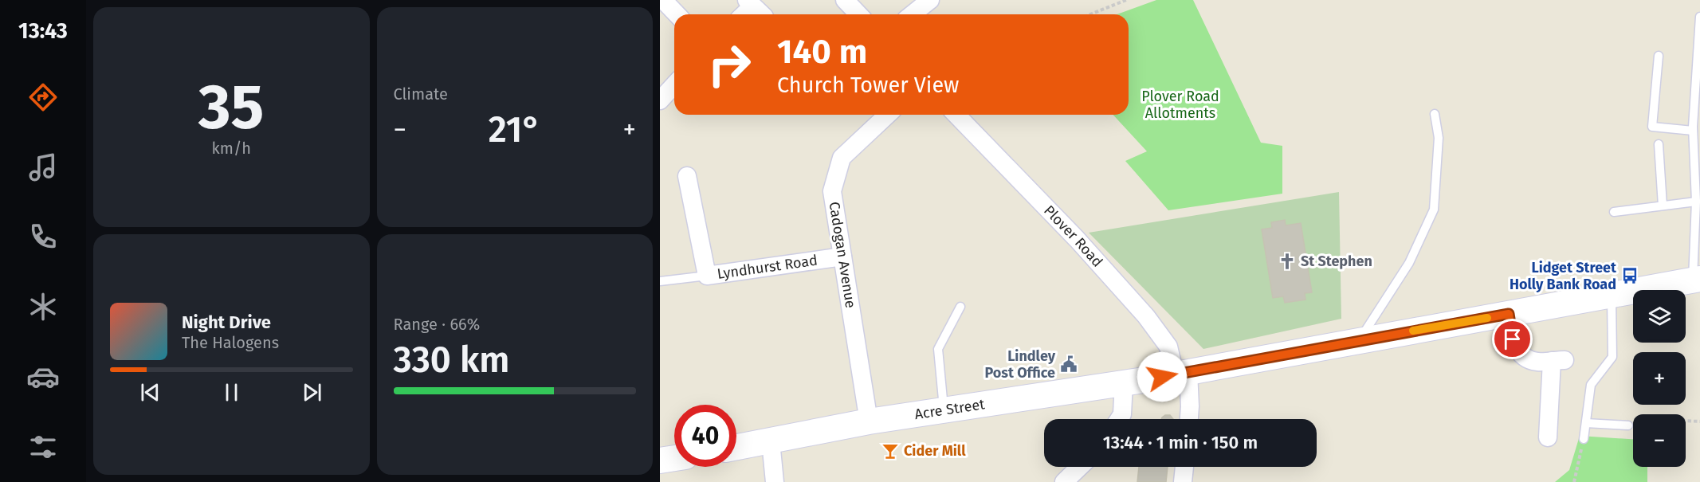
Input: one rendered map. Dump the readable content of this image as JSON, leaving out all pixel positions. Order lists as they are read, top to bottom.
{
  "streets": {
    "street": [
      "Plover Road",
      "Cadogan Avenue",
      "Lyndhurst Road",
      "Acre Street"
    ]
  },
  "crossings": [
    ["Plover Road", "Acre Street"],
    ["Cadogan Avenue", "Lyndhurst Road"],
    ["Cadogan Avenue", "Acre Street"]
  ],
  "parks": ["Plover Road Allotments"],
  "places": {
    "church": ["St Stephen"],
    "bus stop": ["Lidget Street Holly Bank Road"],
    "public building": ["Lindley Post Office"],
    "bar": ["Cider Mill"]
  },
  "page": {
    "tabs": "13:43",
    "tile": [
      ["35", "km/h"],
      "Climate",
      ["Range · 66%", "330 km"]
    ],
    "turn": ["140 m", "Church Tower View"],
    "heat": ["−", "21°", "+"],
    "map_buttons": ["+", "−"],
    "song": ["Night Drive", "The Halogens"],
    "limit": "40",
    "trip": "13:44 · 1 min · 150 m"
  }
}
